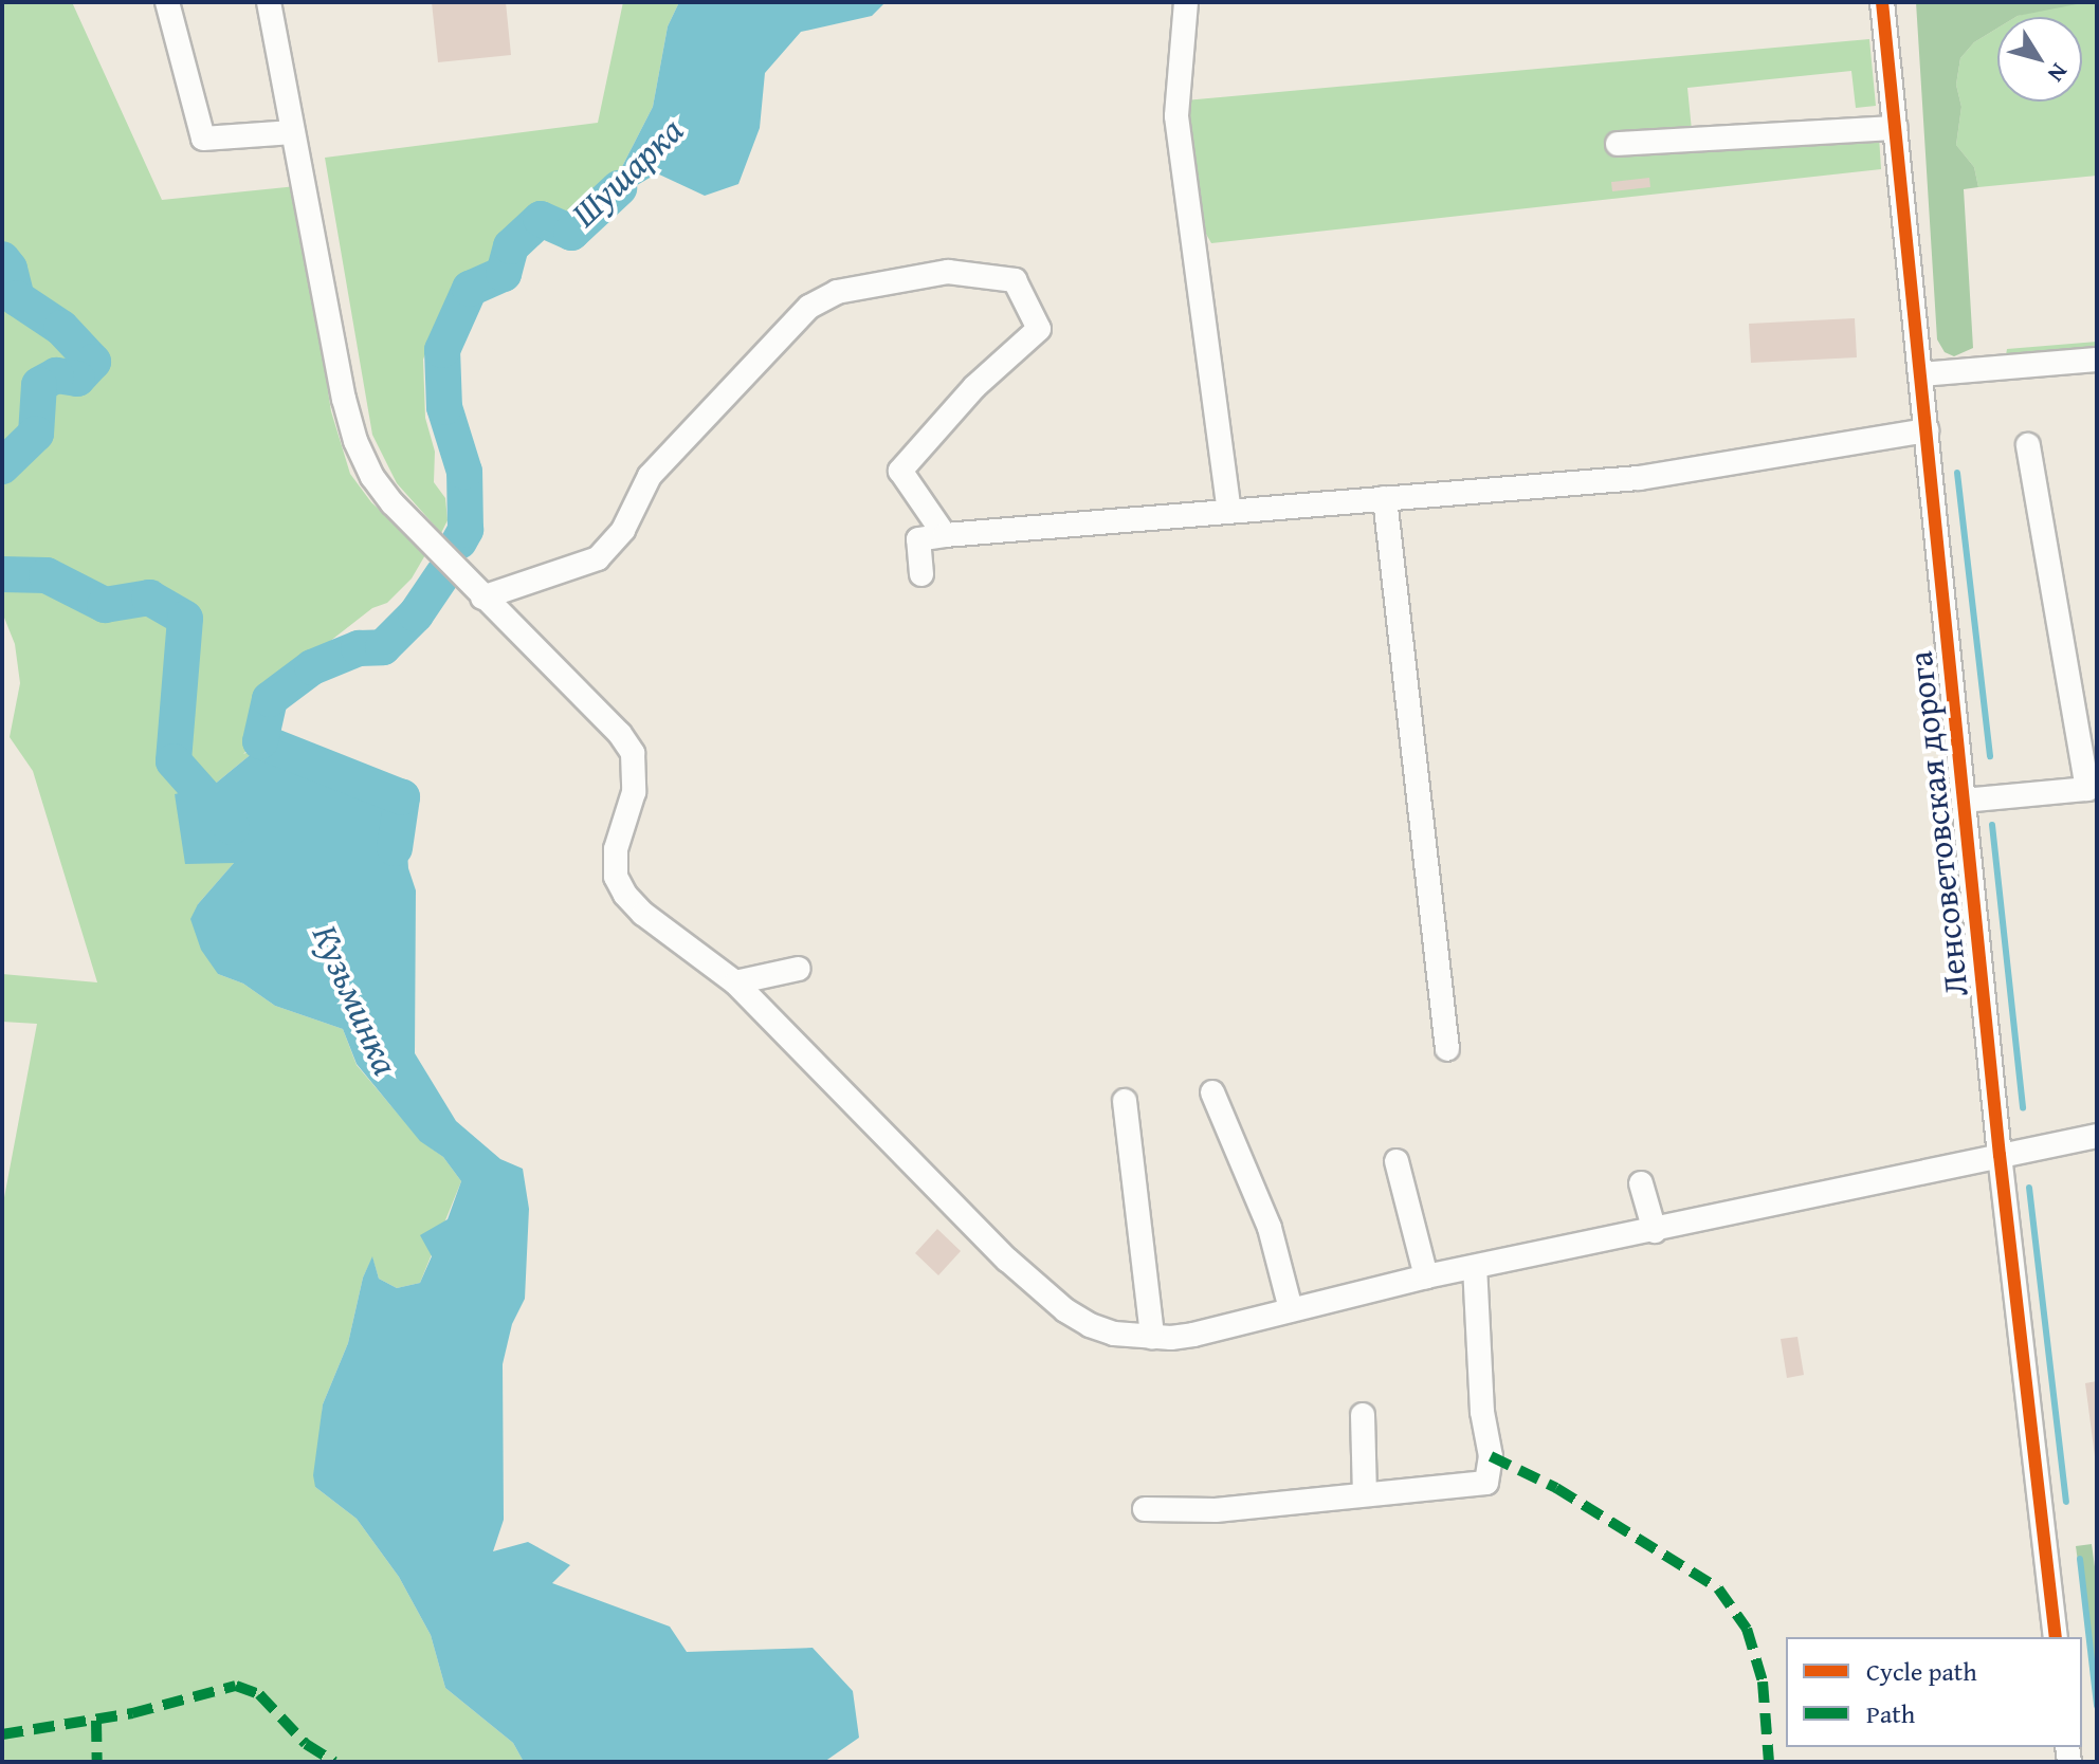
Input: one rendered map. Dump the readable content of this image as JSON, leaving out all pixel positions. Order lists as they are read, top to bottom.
{
  "streets": {
    "street": ["Ленсоветовская дорога"]
  },
  "water": ["Шушарка", "Кузьминка"],
  "legend": ["Cycle path", "Path"],
  "north": "bottom right"
}
